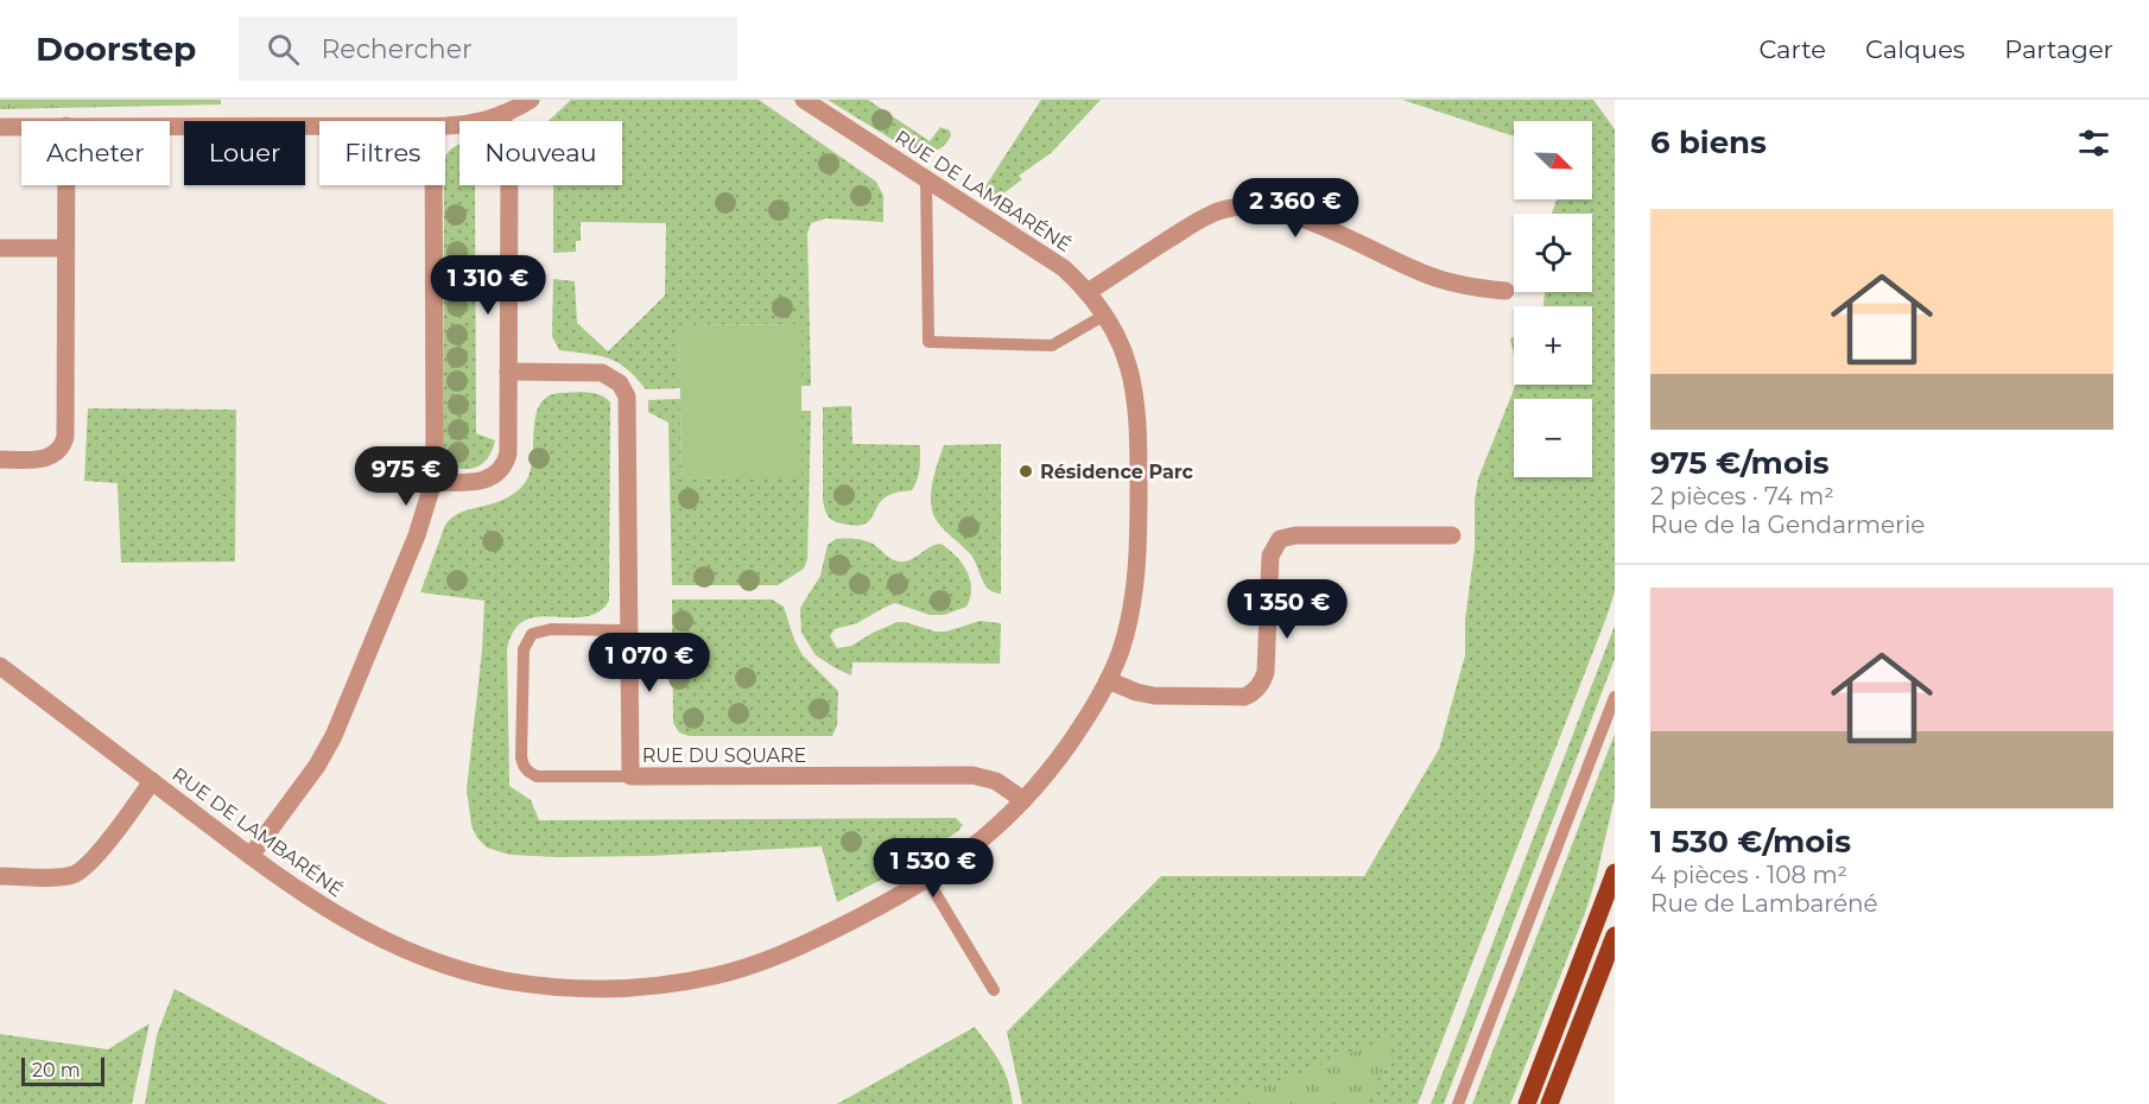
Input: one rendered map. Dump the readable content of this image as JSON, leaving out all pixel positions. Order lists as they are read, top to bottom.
{
  "streets": {
    "street": ["RUE DE LAMBARÉNÉ", "RUE DU SQUARE"]
  },
  "crossings": [
    ["RUE DE LAMBARÉNÉ", "RUE DU SQUARE"]
  ],
  "places": ["Résidence Parc"],
  "scale_bar": "20 m",
  "north": "bottom right",
  "page": {
    "header": "Doorstep",
    "search": "Rechercher",
    "nav": ["Carte", "Calques", "Partager"],
    "heading": "6 biens",
    "map_buttons": ["+", "−"],
    "chip": [
      "Acheter",
      "Louer",
      "Filtres",
      "Nouveau"
    ],
    "price": [
      "2 360 €",
      "1 310 €",
      "975 €",
      "1 350 €",
      "1 070 €",
      "1 530 €"
    ],
    "list": [
      {
        "name": "975 €/mois",
        "note": "2 pièces · 74 m² · Rue de la Gendarmerie"
      },
      {
        "name": "1 530 €/mois",
        "note": "4 pièces · 108 m² · Rue de Lambaréné"
      }
    ],
    "scale": "20 m"
  }
}
